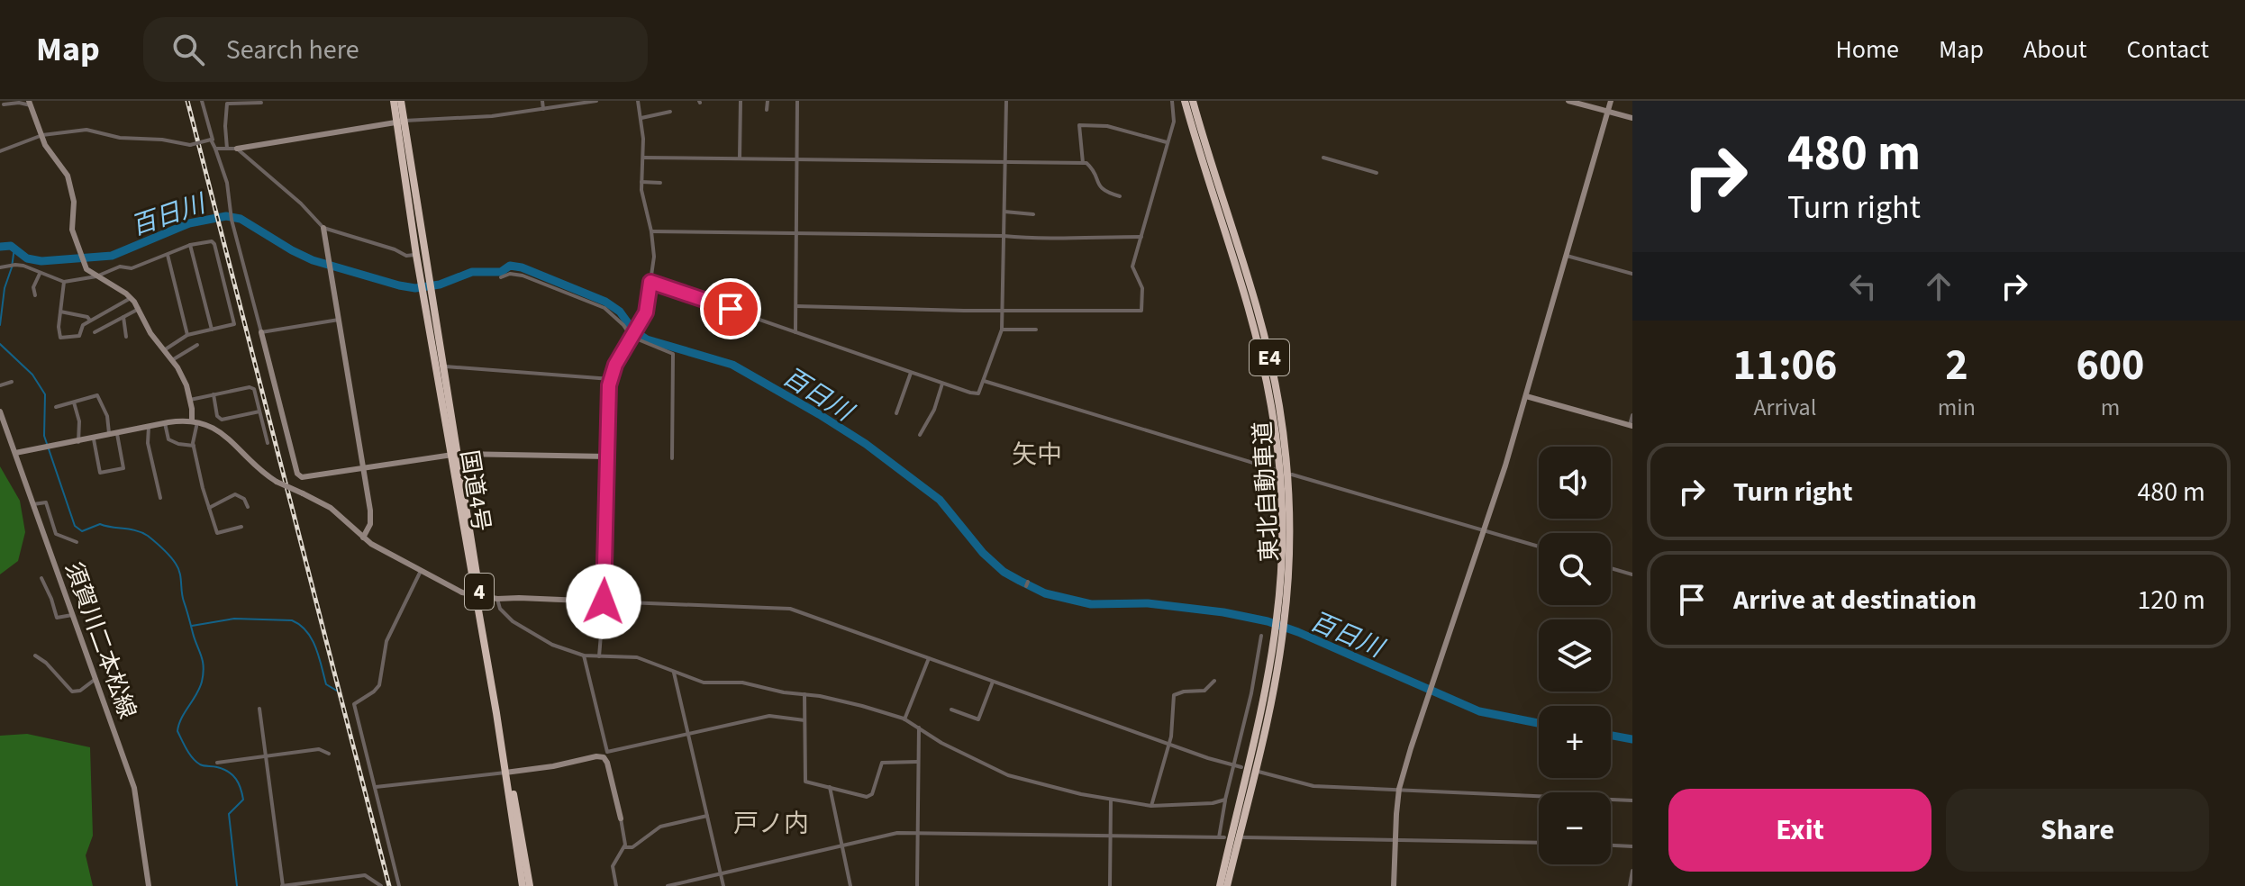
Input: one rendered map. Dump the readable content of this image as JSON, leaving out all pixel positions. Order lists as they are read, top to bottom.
{
  "streets": {
    "highway": [
      "E4",
      "国道4号",
      "東北自動車道",
      "4"
    ],
    "street": ["須賀川二本松線"]
  },
  "districts": ["矢中", "戸ノ内"],
  "water": ["百日川"],
  "page": {
    "header": "Map",
    "search": "Search here",
    "nav": [
      "Home",
      "Map",
      "About",
      "Contact"
    ],
    "turn": ["480 m", "Turn right"],
    "eta": [
      "11:06",
      "Arrival",
      "2",
      "min",
      "600",
      "m"
    ],
    "list": [
      {
        "name": "Turn right",
        "value": "480 m"
      },
      {
        "name": "Arrive at destination",
        "value": "120 m"
      }
    ],
    "map_buttons": ["+", "−"],
    "buttons": ["Exit", "Share"]
  }
}
